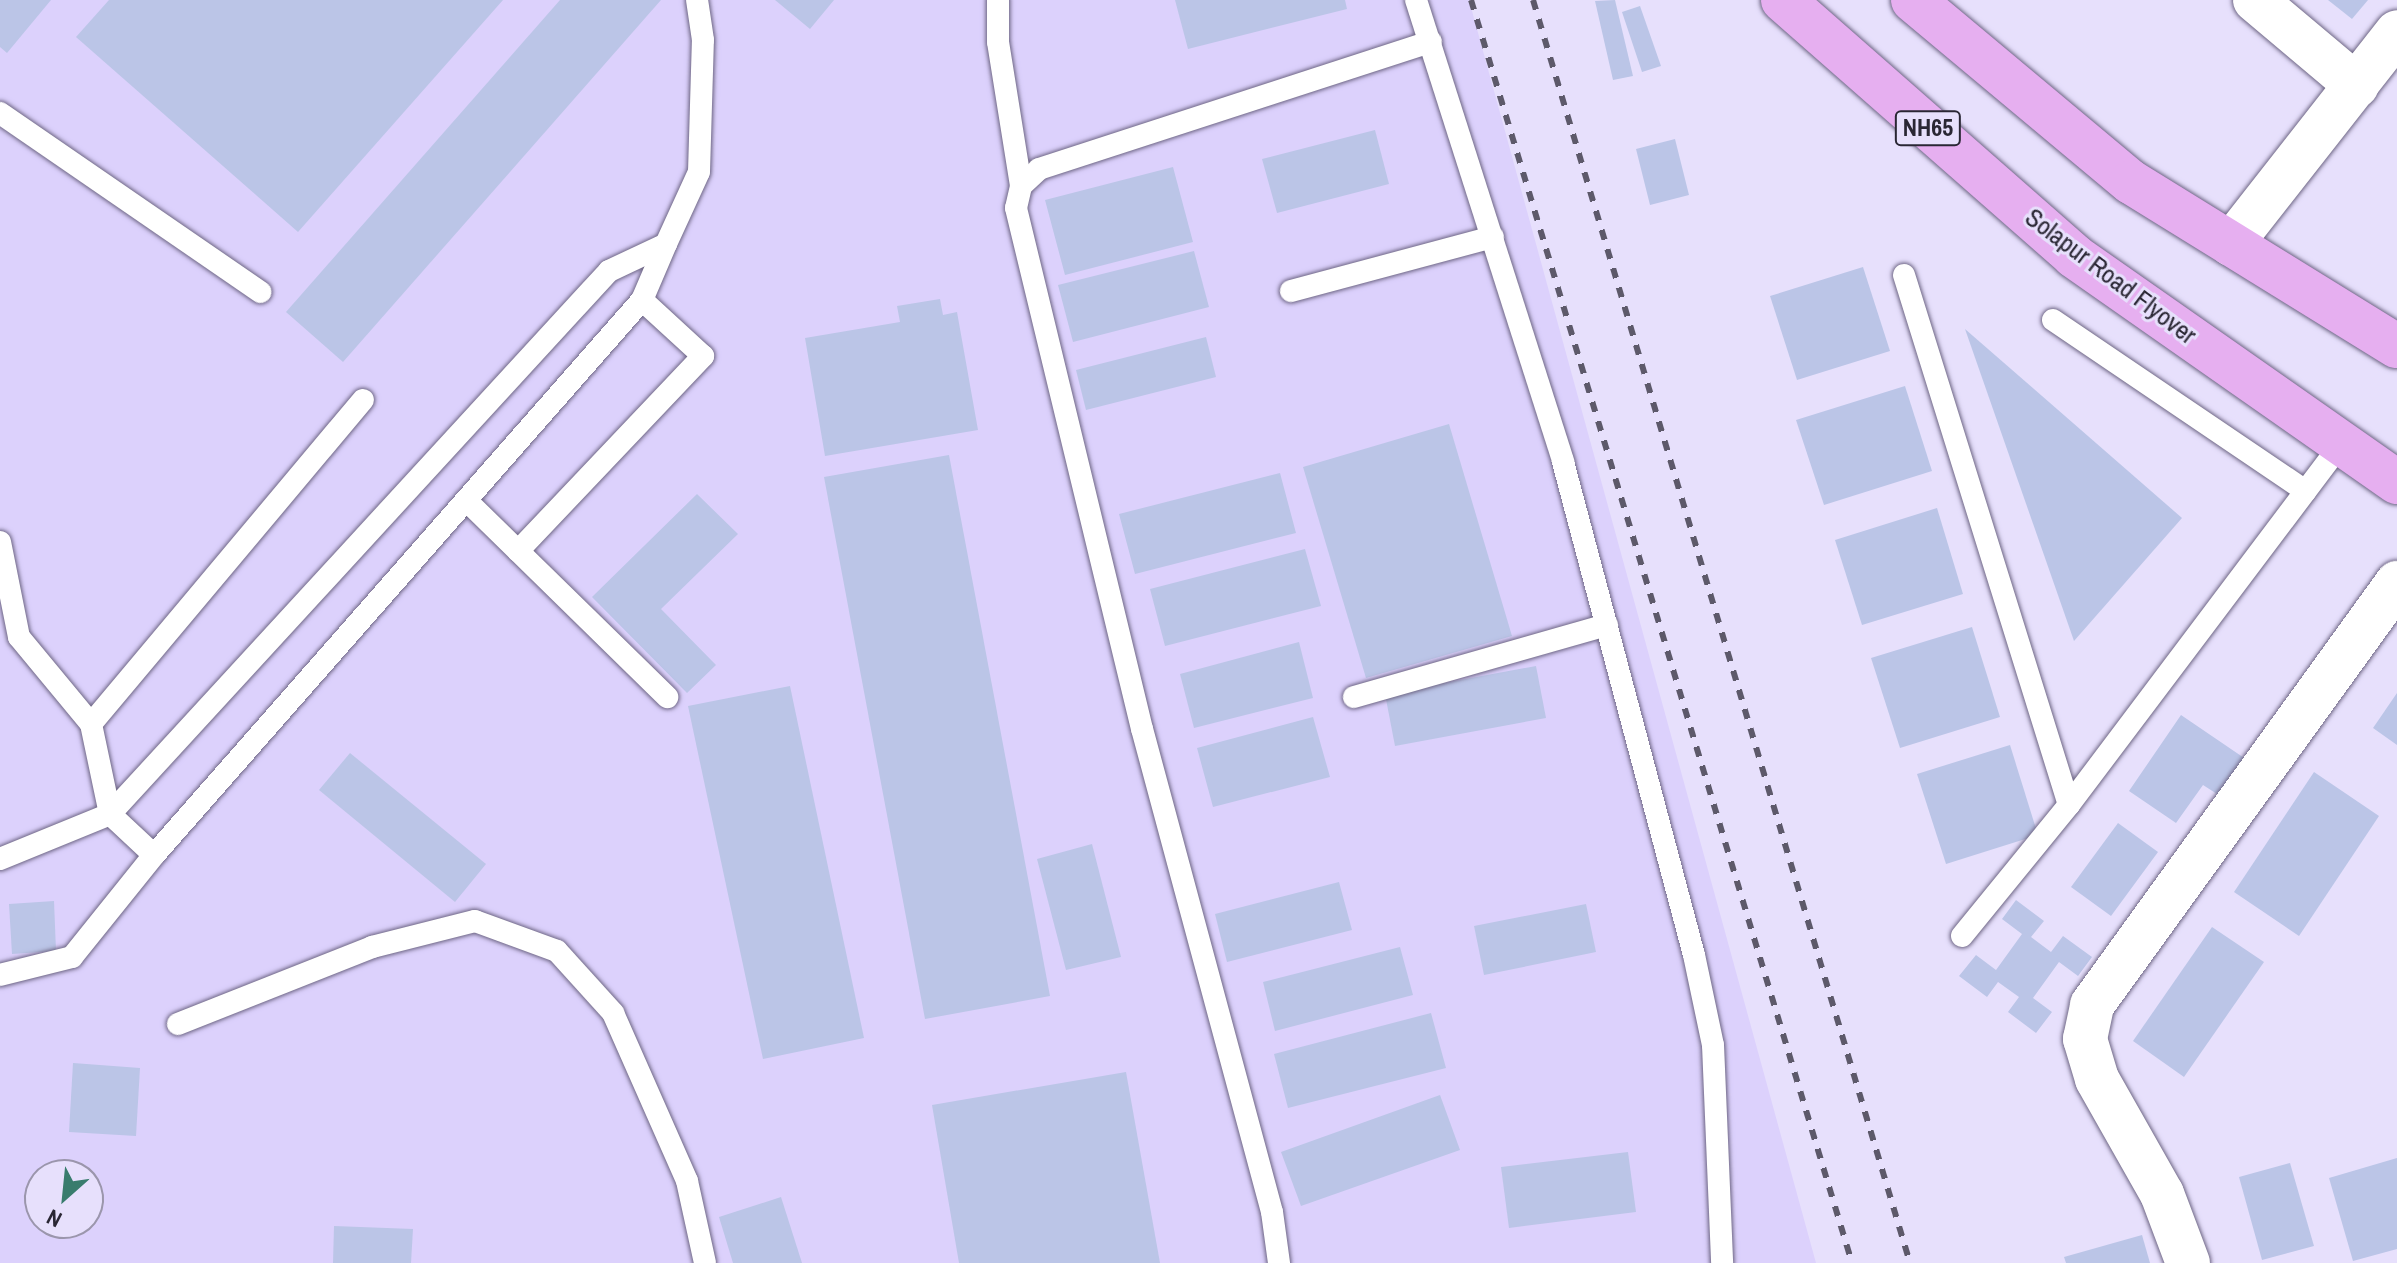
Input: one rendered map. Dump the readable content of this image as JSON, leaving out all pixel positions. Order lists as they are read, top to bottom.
{
  "streets": {
    "highway": ["NH65", "Solapur Road Flyover"]
  },
  "crossings": [
    ["NH65", "Solapur Road Flyover"]
  ],
  "north": "bottom left"
}
